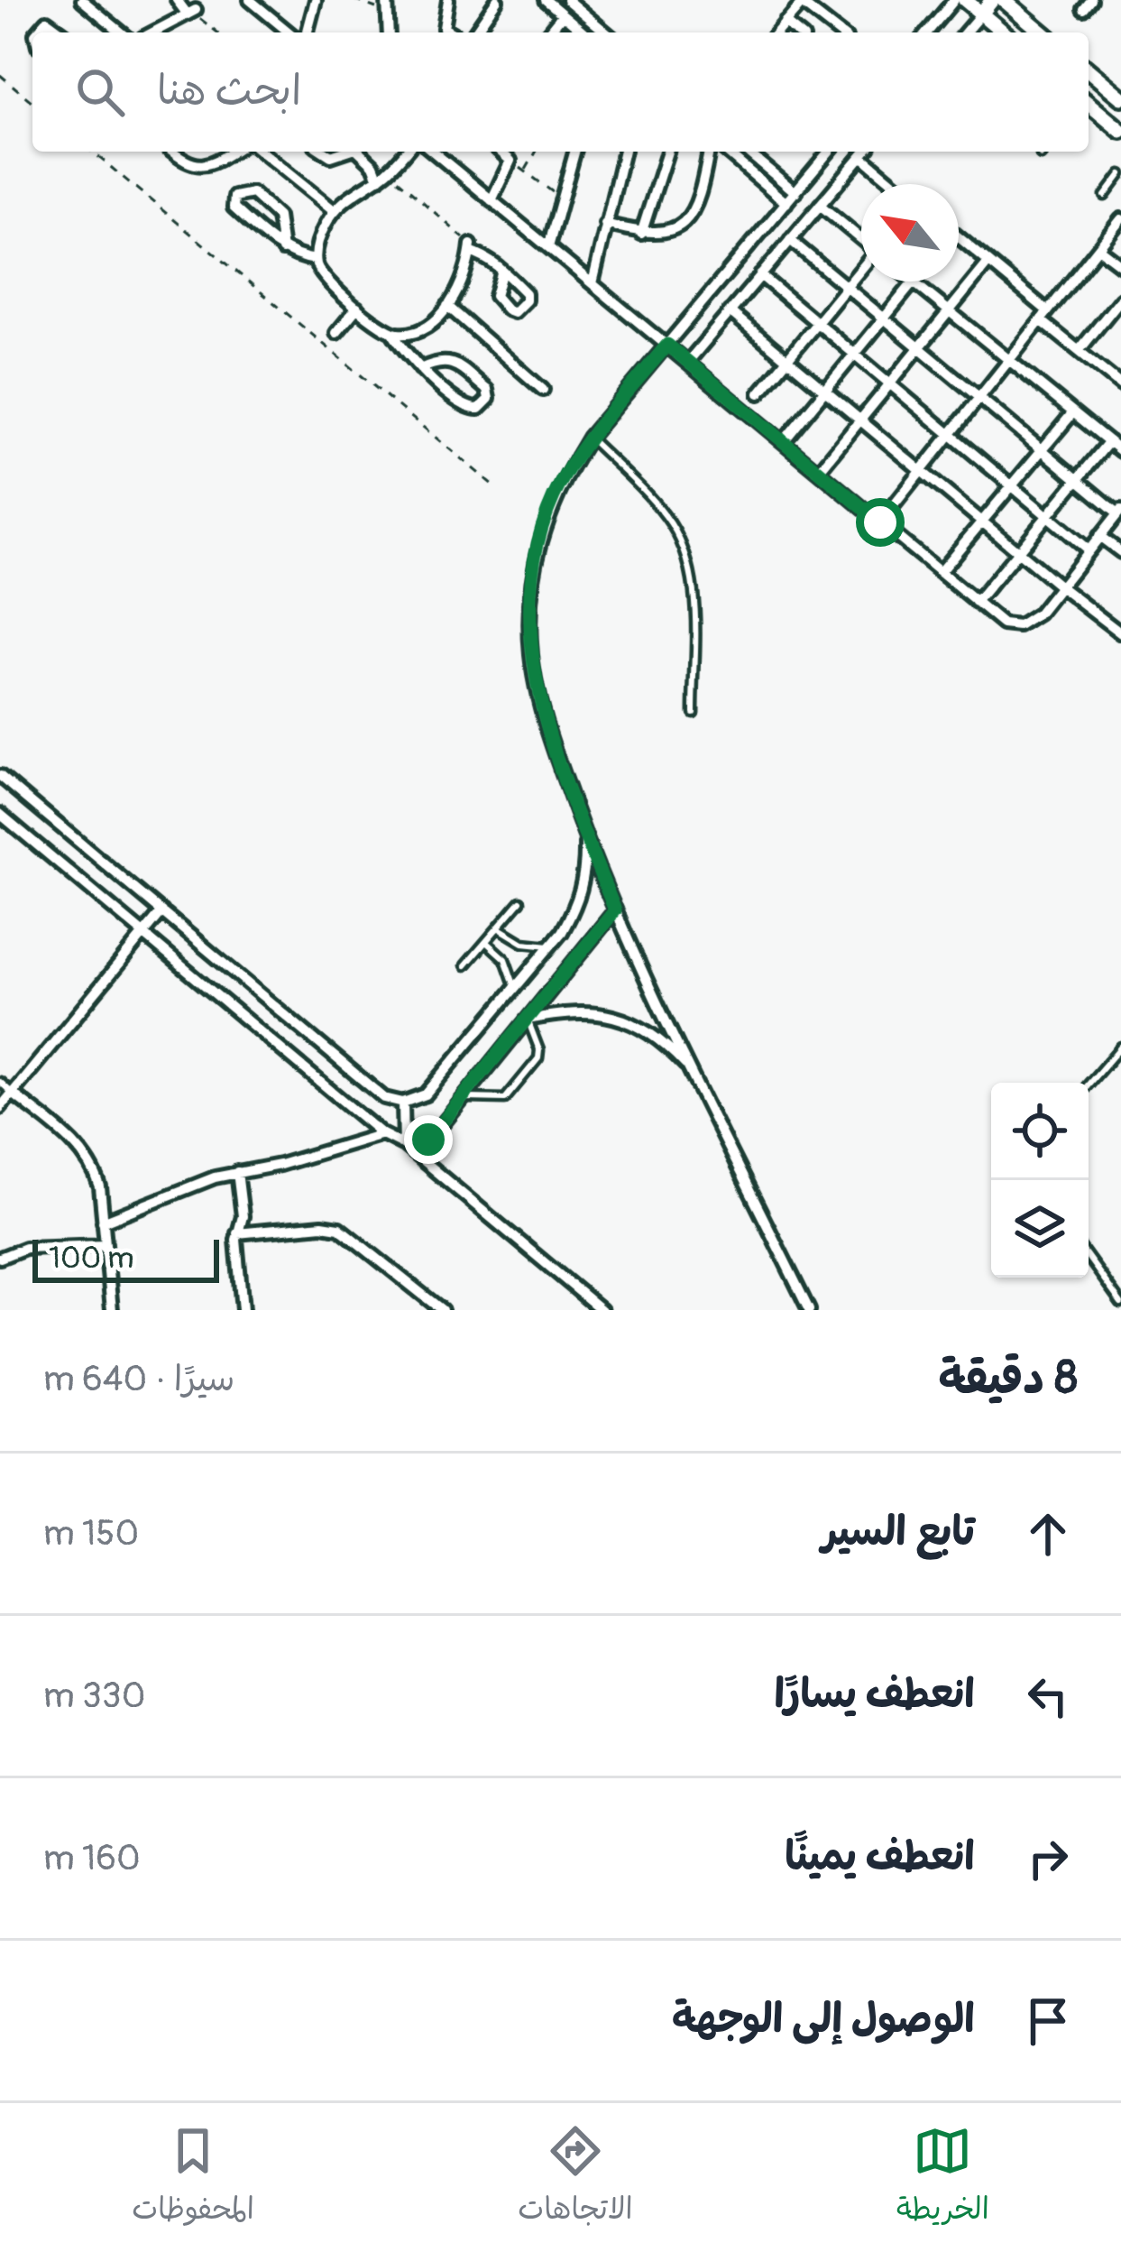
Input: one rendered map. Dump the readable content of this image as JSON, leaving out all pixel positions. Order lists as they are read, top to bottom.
{
  "scale_bar": "100 m",
  "north": "top left",
  "page": {
    "search": "ابحث هنا",
    "scale": "100 m",
    "heading": ["8 دقيقة", "سيرًا · 640 m"],
    "list": [
      ["تابع السير", "150 m"],
      ["انعطف يسارًا", "330 m"],
      ["انعطف يمينًا", "160 m"],
      "الوصول إلى الوجهة"
    ],
    "nav": ["الخريطة", "الاتجاهات", "المحفوظات"]
  }
}
